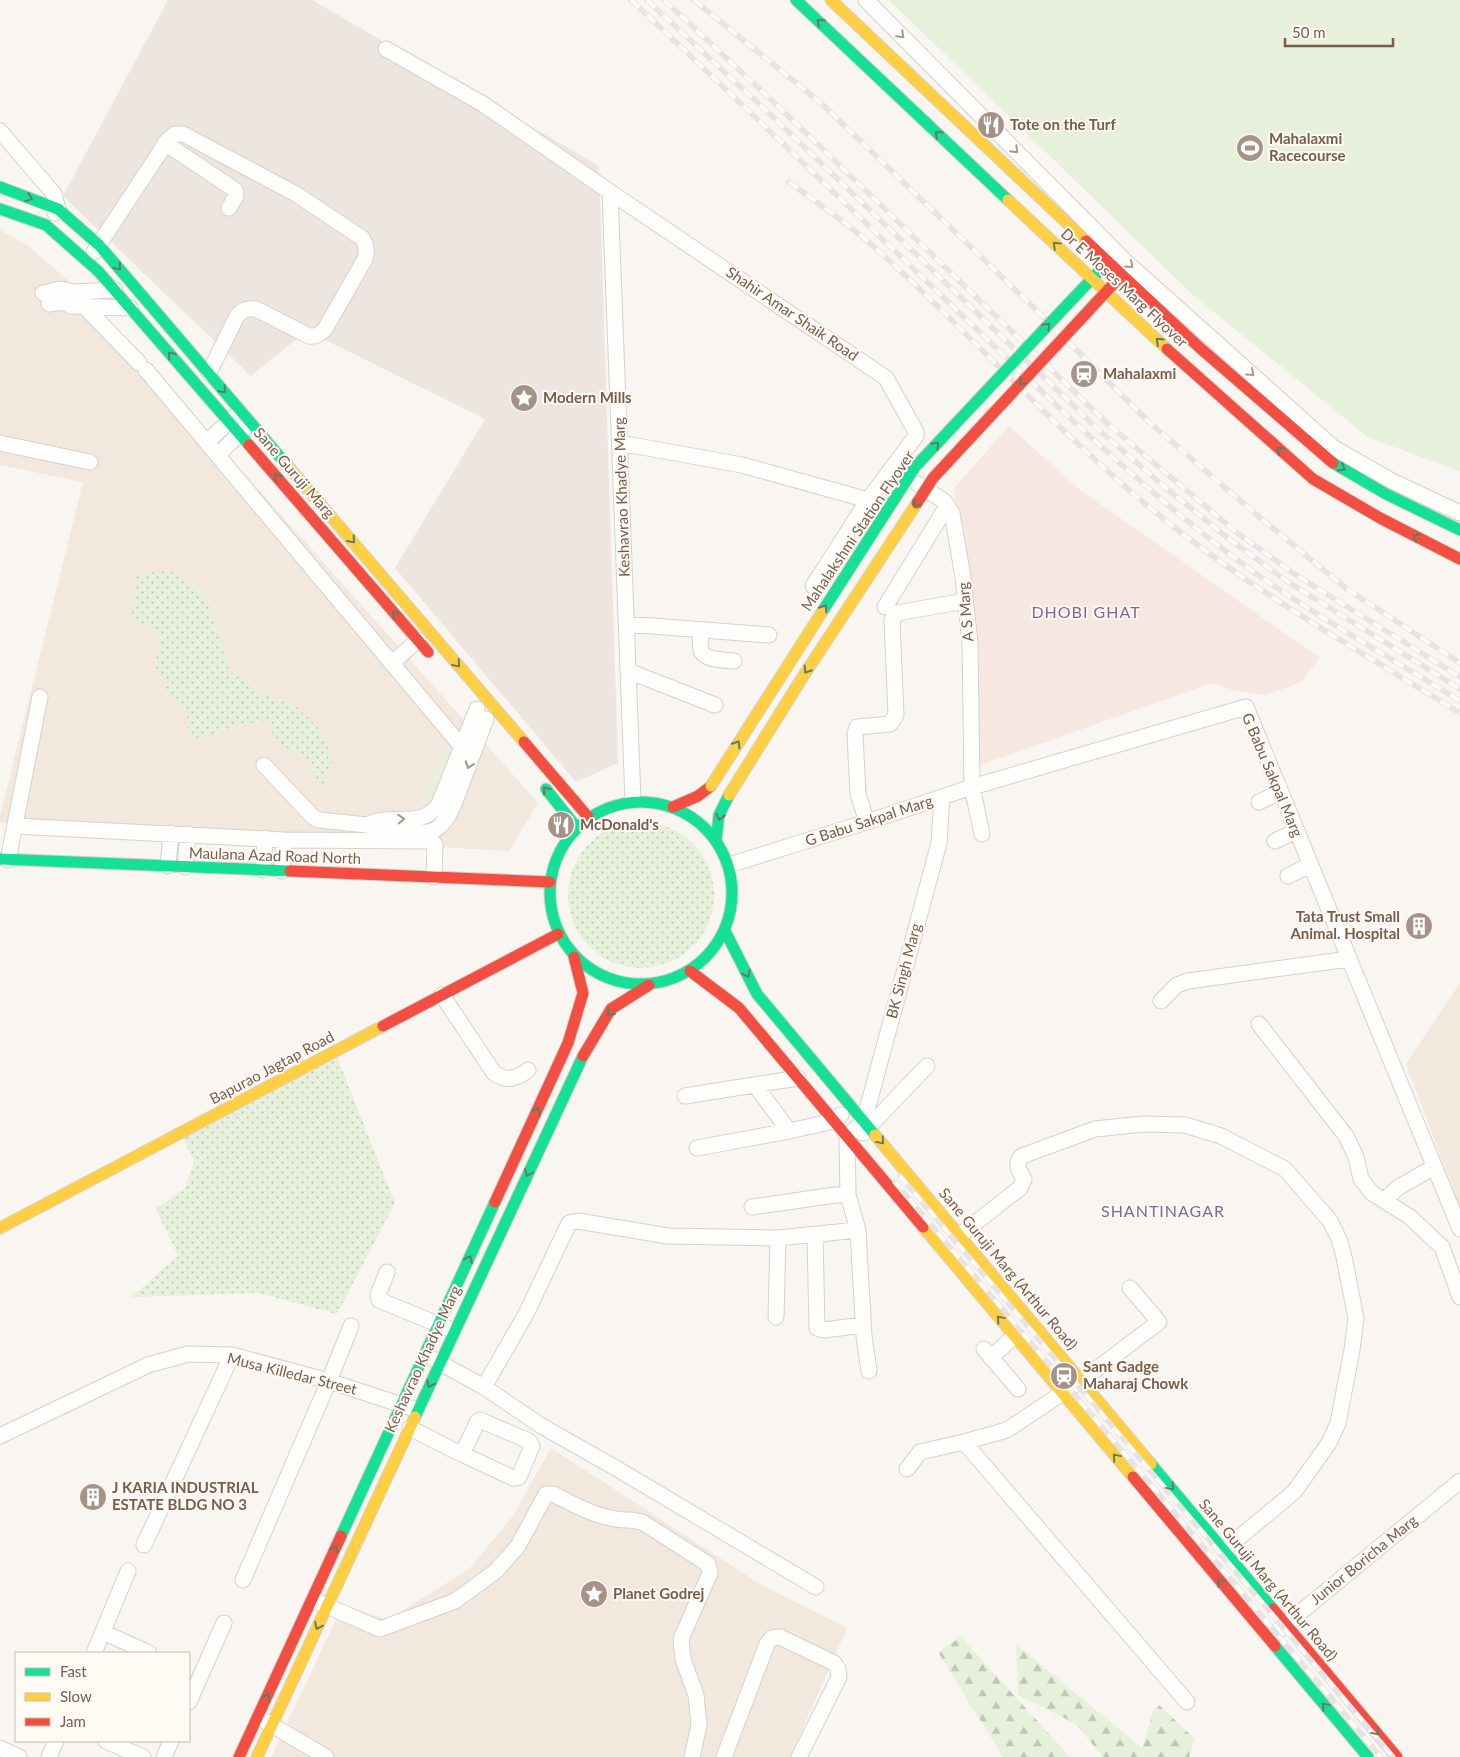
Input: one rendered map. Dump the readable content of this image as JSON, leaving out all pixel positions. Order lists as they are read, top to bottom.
{
  "streets": {
    "main road": [
      "Dr E Moses Marg Flyover",
      "Sane Guruji Marg",
      "Keshavrao Khadye Marg",
      "Mahalakshmi Station Flyover",
      "Maulana Azad Road North",
      "Bapurao Jagtap Road",
      "Sane Guruji Marg (Arthur Road)"
    ],
    "street": [
      "Shahir Amar Shaik Road",
      "A S Marg",
      "G Babu Sakpal Marg",
      "BK Singh Marg",
      "Musa Killedar Street",
      "Junior Boricha Marg"
    ]
  },
  "crossings": [
    ["Dr E Moses Marg Flyover", "Mahalakshmi Station Flyover"],
    ["Shahir Amar Shaik Road", "Keshavrao Khadye Marg"],
    ["Keshavrao Khadye Marg", "Musa Killedar Street"],
    ["A S Marg", "G Babu Sakpal Marg"],
    ["G Babu Sakpal Marg", "BK Singh Marg"],
    ["BK Singh Marg", "Sane Guruji Marg (Arthur Road)"],
    ["Sane Guruji Marg (Arthur Road)", "Junior Boricha Marg"]
  ],
  "districts": ["DHOBI GHAT", "SHANTINAGAR"],
  "places": {
    "restaurant": ["Tote on the Turf", "McDonald's"],
    "sports": ["Mahalaxmi Racecourse"],
    "station": ["Mahalaxmi", "Sant Gadge Maharaj Chowk"],
    "place": ["Modern Mills", "Planet Godrej"],
    "building": ["Tata Trust Small Animal. Hospital", "J KARIA INDUSTRIAL ESTATE BLDG NO 3"]
  },
  "legend": ["Fast", "Slow", "Jam"],
  "scale_bar": "50 m"
}
